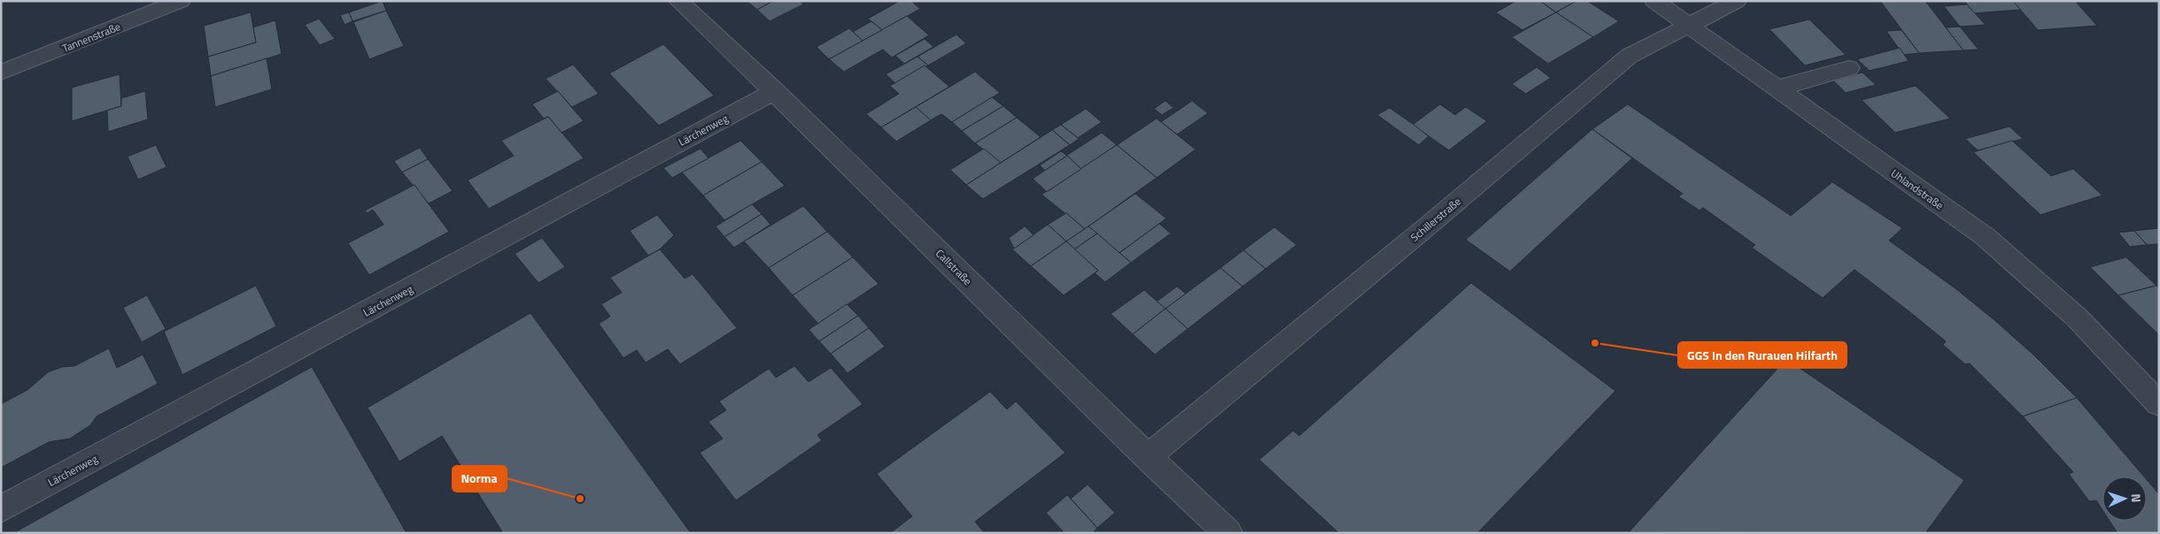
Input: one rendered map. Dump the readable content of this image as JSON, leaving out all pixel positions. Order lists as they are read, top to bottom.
{
  "streets": {
    "street": [
      "Tannenstraße",
      "Lärchenweg",
      "Uhlandstraße",
      "Schillerstraße",
      "Callstraße"
    ]
  },
  "crossings": [
    ["Lärchenweg", "Callstraße"],
    ["Uhlandstraße", "Schillerstraße"],
    ["Schillerstraße", "Callstraße"]
  ],
  "places": ["GGS In den Rurauen Hilfarth", "Norma"],
  "north": "right"
}
